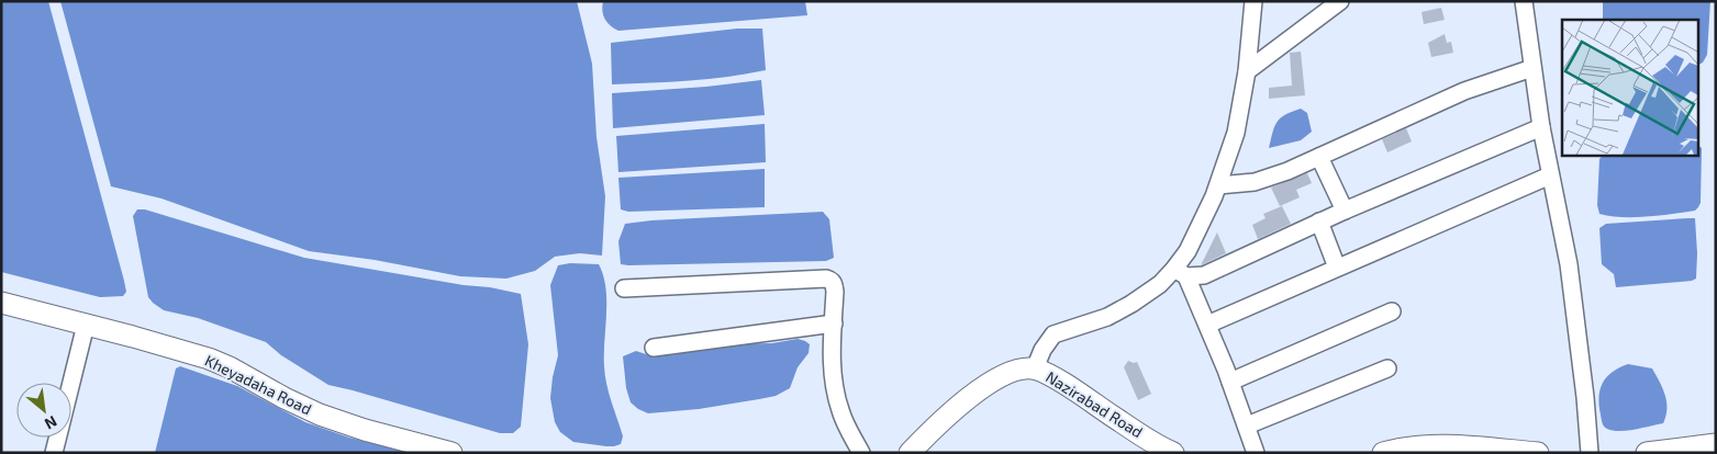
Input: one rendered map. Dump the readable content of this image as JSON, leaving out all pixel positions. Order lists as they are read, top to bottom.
{
  "streets": {
    "main road": ["Kheyadaha Road", "Nazirabad Road"]
  },
  "north": "bottom right"
}
